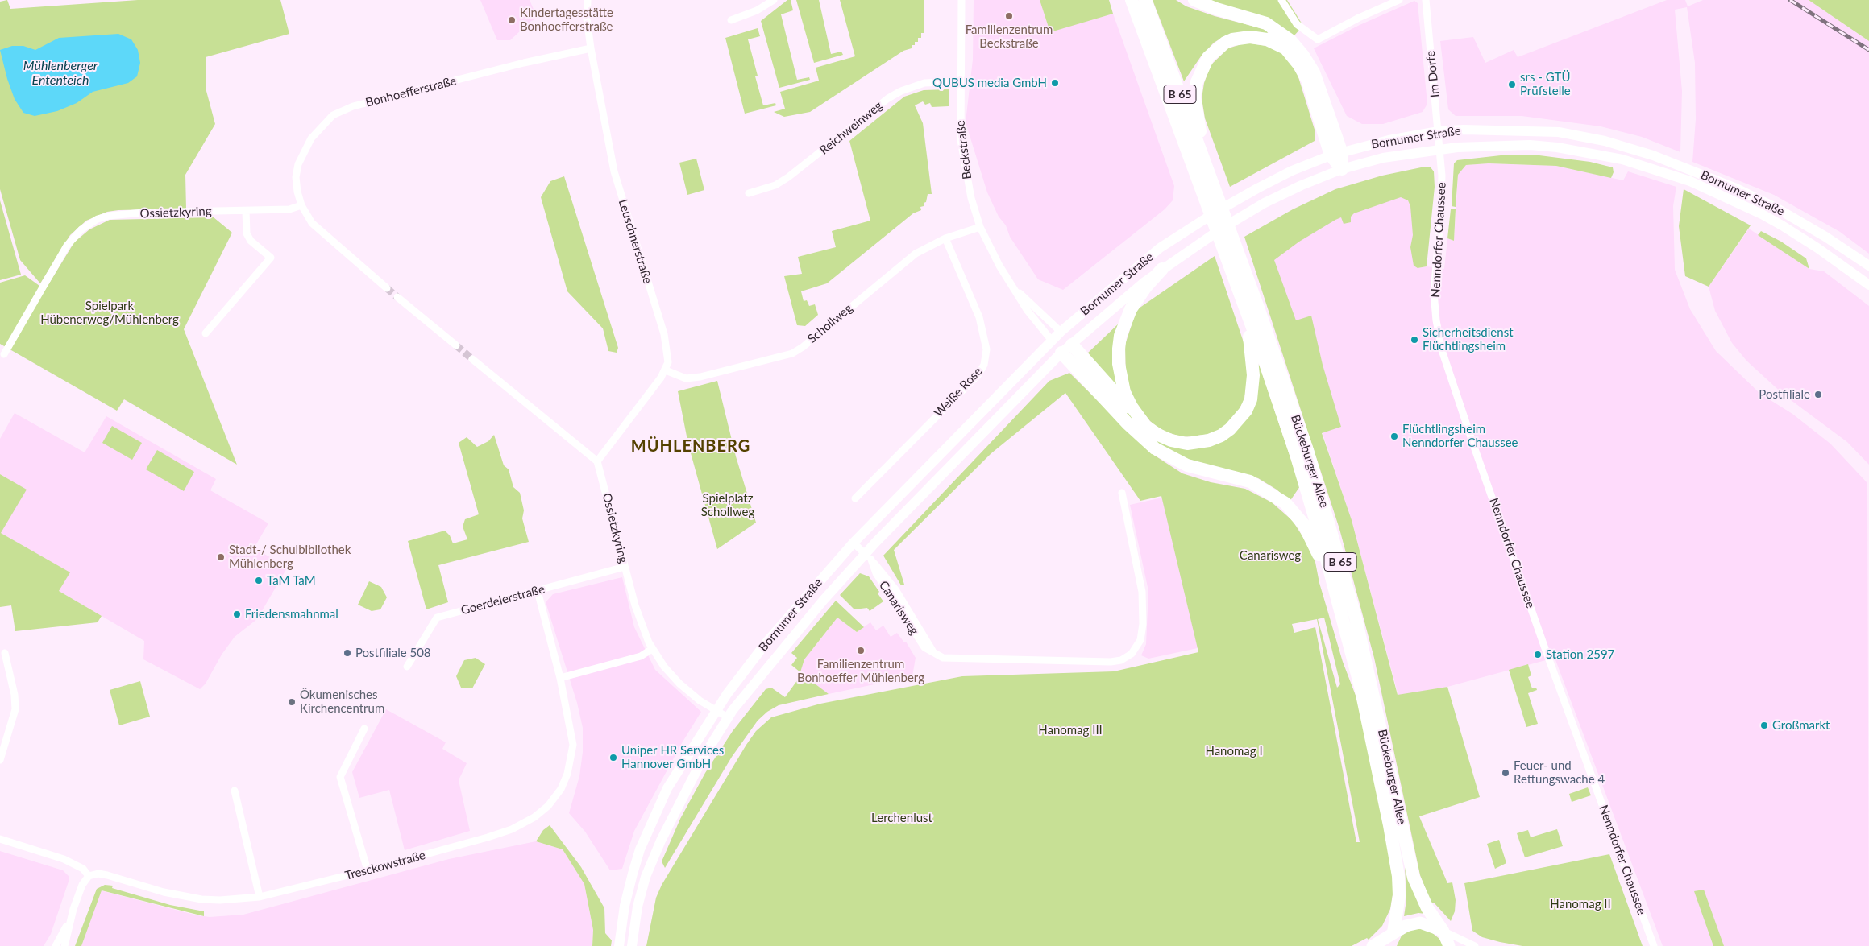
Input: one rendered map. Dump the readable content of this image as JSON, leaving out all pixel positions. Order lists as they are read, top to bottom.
{
  "streets": {
    "highway": ["B 65", "Bückeburger Allee"],
    "main road": ["Bornumer Straße"],
    "street": [
      "Im Dorfe",
      "Bonhoefferstraße",
      "Reichweinweg",
      "Beckstraße",
      "Ossietzkyring",
      "Nenndorfer Chaussee",
      "Leuschnerstraße",
      "Schollweg",
      "Weiße Rose",
      "Goerdelerstraße",
      "Canarisweg",
      "Tresckowstraße"
    ]
  },
  "crossings": [
    ["Im Dorfe", "Bornumer Straße"],
    ["Im Dorfe", "Nenndorfer Chaussee"],
    ["Bonhoefferstraße", "Ossietzkyring"],
    ["Bonhoefferstraße", "Leuschnerstraße"],
    ["B 65", "Bückeburger Allee"],
    ["Reichweinweg", "Beckstraße"],
    ["Bornumer Straße", "Beckstraße"],
    ["Bornumer Straße", "Ossietzkyring"],
    ["Bornumer Straße", "Nenndorfer Chaussee"],
    ["Bornumer Straße", "Canarisweg"],
    ["Beckstraße", "Schollweg"],
    ["Ossietzkyring", "Goerdelerstraße"],
    ["Leuschnerstraße", "Schollweg"],
    ["Schollweg", "Weiße Rose"],
    ["Goerdelerstraße", "Tresckowstraße"]
  ],
  "districts": ["MÜHLENBERG"],
  "water": ["Mühlenberger Ententeich"],
  "parks": [
    "Spielpark Hübenerweg/Mühlenberg",
    "Spielplatz Schollweg",
    "Canarisweg",
    "Hanomag III",
    "Hanomag I",
    "Lerchenlust",
    "Hanomag II"
  ],
  "places": [
    "Familienzentrum Beckstraße",
    "Kindertagesstätte Bonhoefferstraße",
    "QUBUS media GmbH",
    "srs - GTÜ Prüfstelle",
    "Sicherheitsdienst Flüchtlingsheim",
    "Postfiliale",
    "Flüchtlingsheim Nenndorfer Chaussee",
    "Stadt-/ Schulbibliothek Mühlenberg",
    "TaM TaM",
    "Friedensmahnmal",
    "Familienzentrum Bonhoeffer Mühlenberg",
    "Postfiliale 508",
    "Station 2597",
    "Ökumenisches Kirchencentrum",
    "Großmarkt",
    "Uniper HR Services Hannover GmbH",
    "Feuer- und Rettungswache 4"
  ]
}
